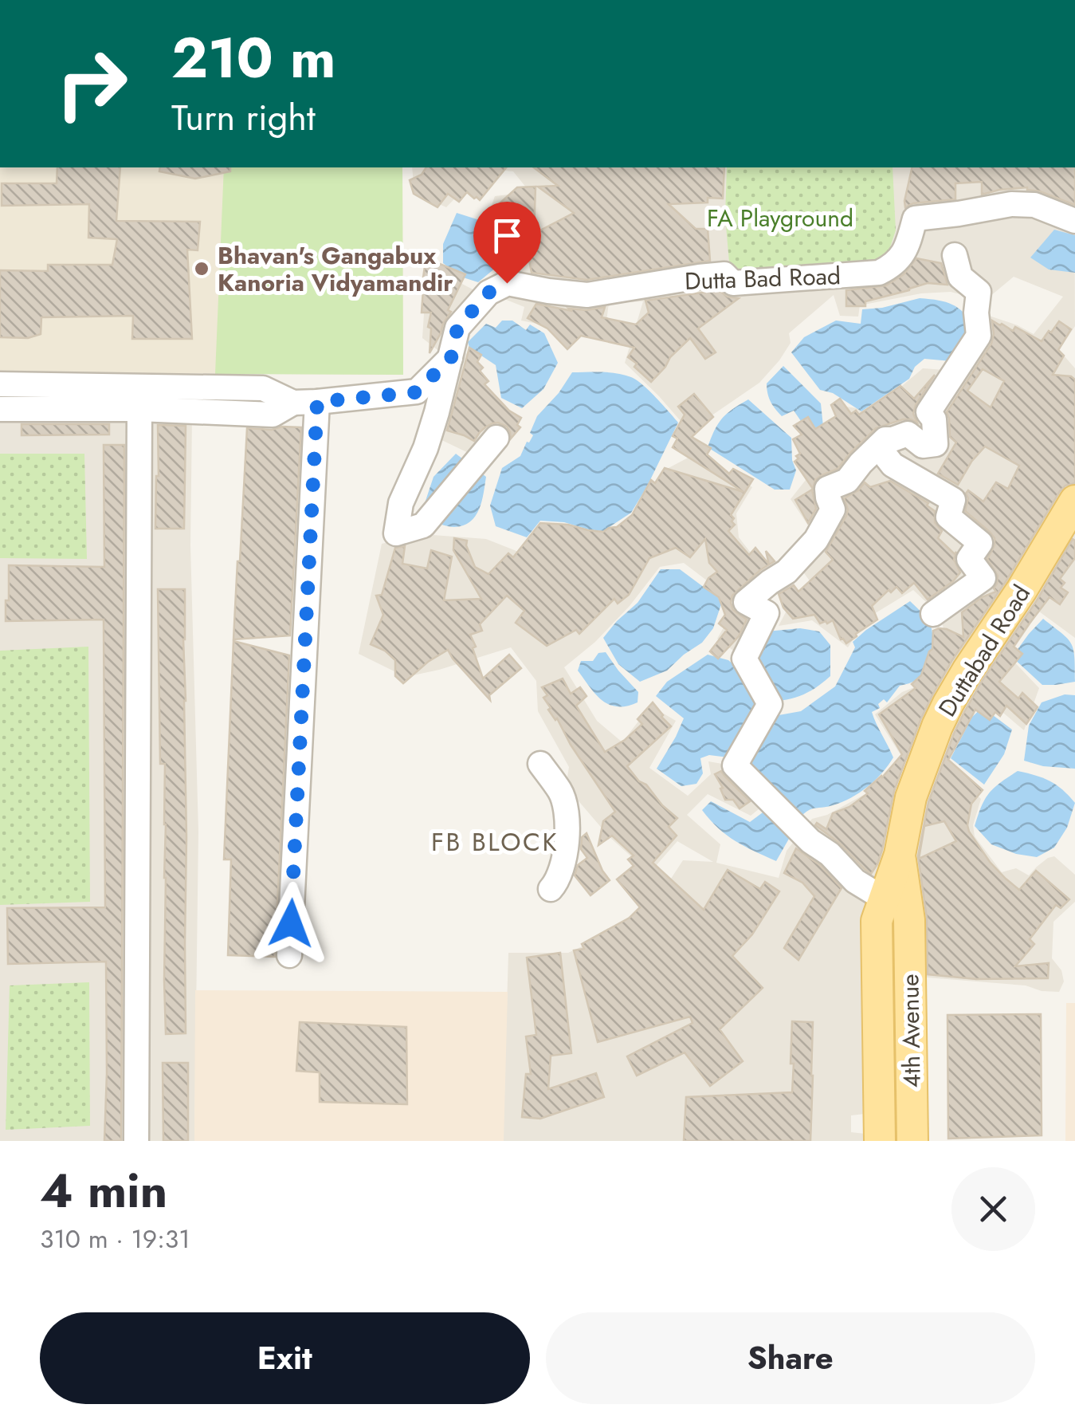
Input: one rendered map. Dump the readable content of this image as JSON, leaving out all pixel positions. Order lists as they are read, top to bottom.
{
  "streets": {
    "main road": ["Duttabad Road", "4th Avenue"],
    "street": ["Dutta Bad Road"]
  },
  "crossings": [
    ["Duttabad Road", "4th Avenue"]
  ],
  "districts": ["FB BLOCK"],
  "parks": ["FA Playground"],
  "places": ["Bhavan's Gangabux Kanoria Vidyamandir"],
  "page": {
    "turn": ["210 m", "Turn right"],
    "heading": ["4 min", "310 m · 19:31"],
    "buttons": ["Exit", "Share"]
  }
}
